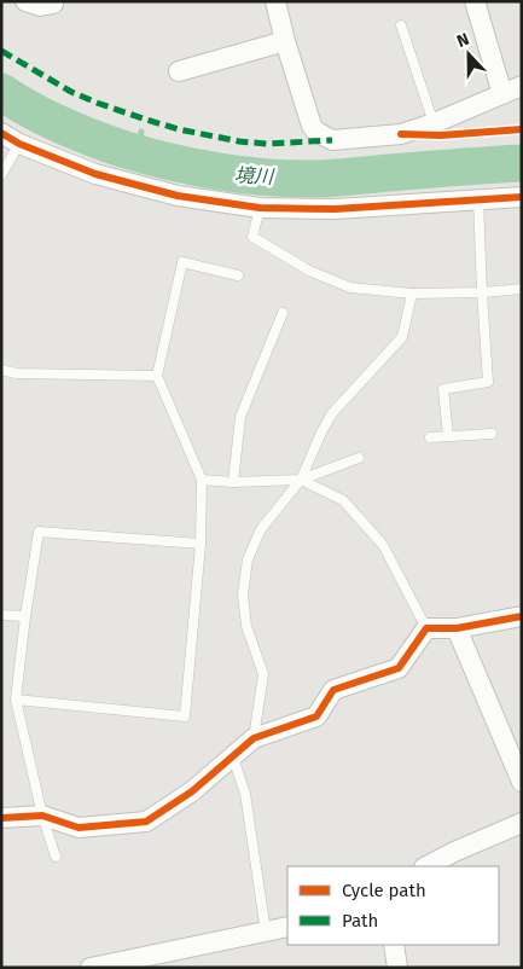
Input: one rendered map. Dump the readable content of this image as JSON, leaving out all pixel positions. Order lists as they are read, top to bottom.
{
  "water": ["境川"],
  "legend": ["Cycle path", "Path"],
  "north": "top"
}
